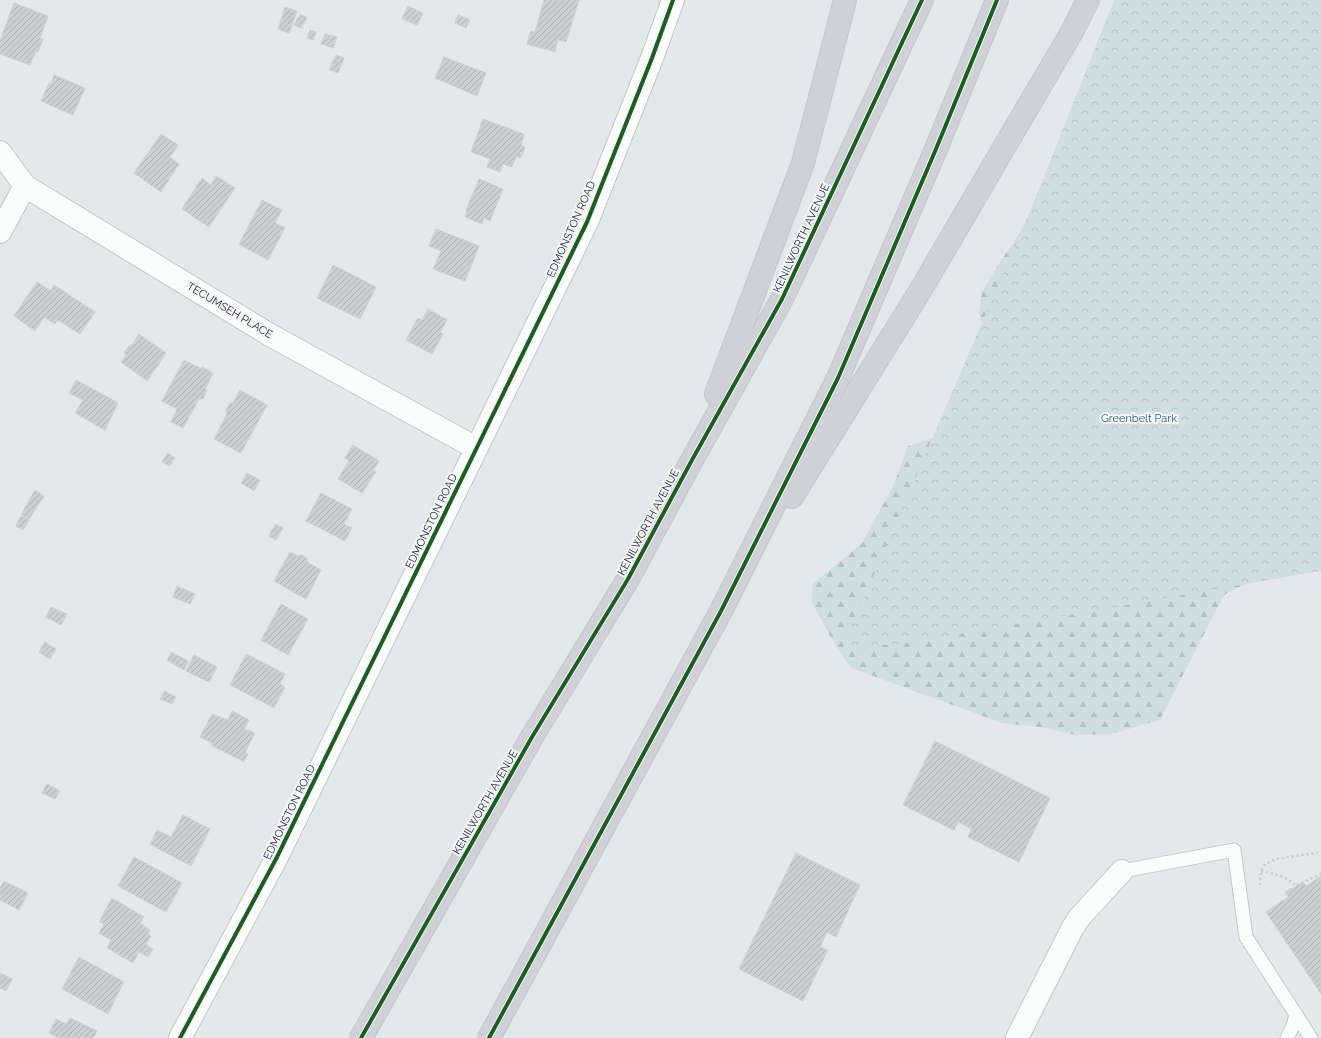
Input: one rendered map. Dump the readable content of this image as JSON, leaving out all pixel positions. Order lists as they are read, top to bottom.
{
  "streets": {
    "main road": ["KENILWORTH AVENUE"],
    "street": ["EDMONSTON ROAD", "TECUMSEH PLACE"]
  },
  "crossings": [
    ["EDMONSTON ROAD", "TECUMSEH PLACE"]
  ],
  "parks": ["Greenbelt Park"]
}
